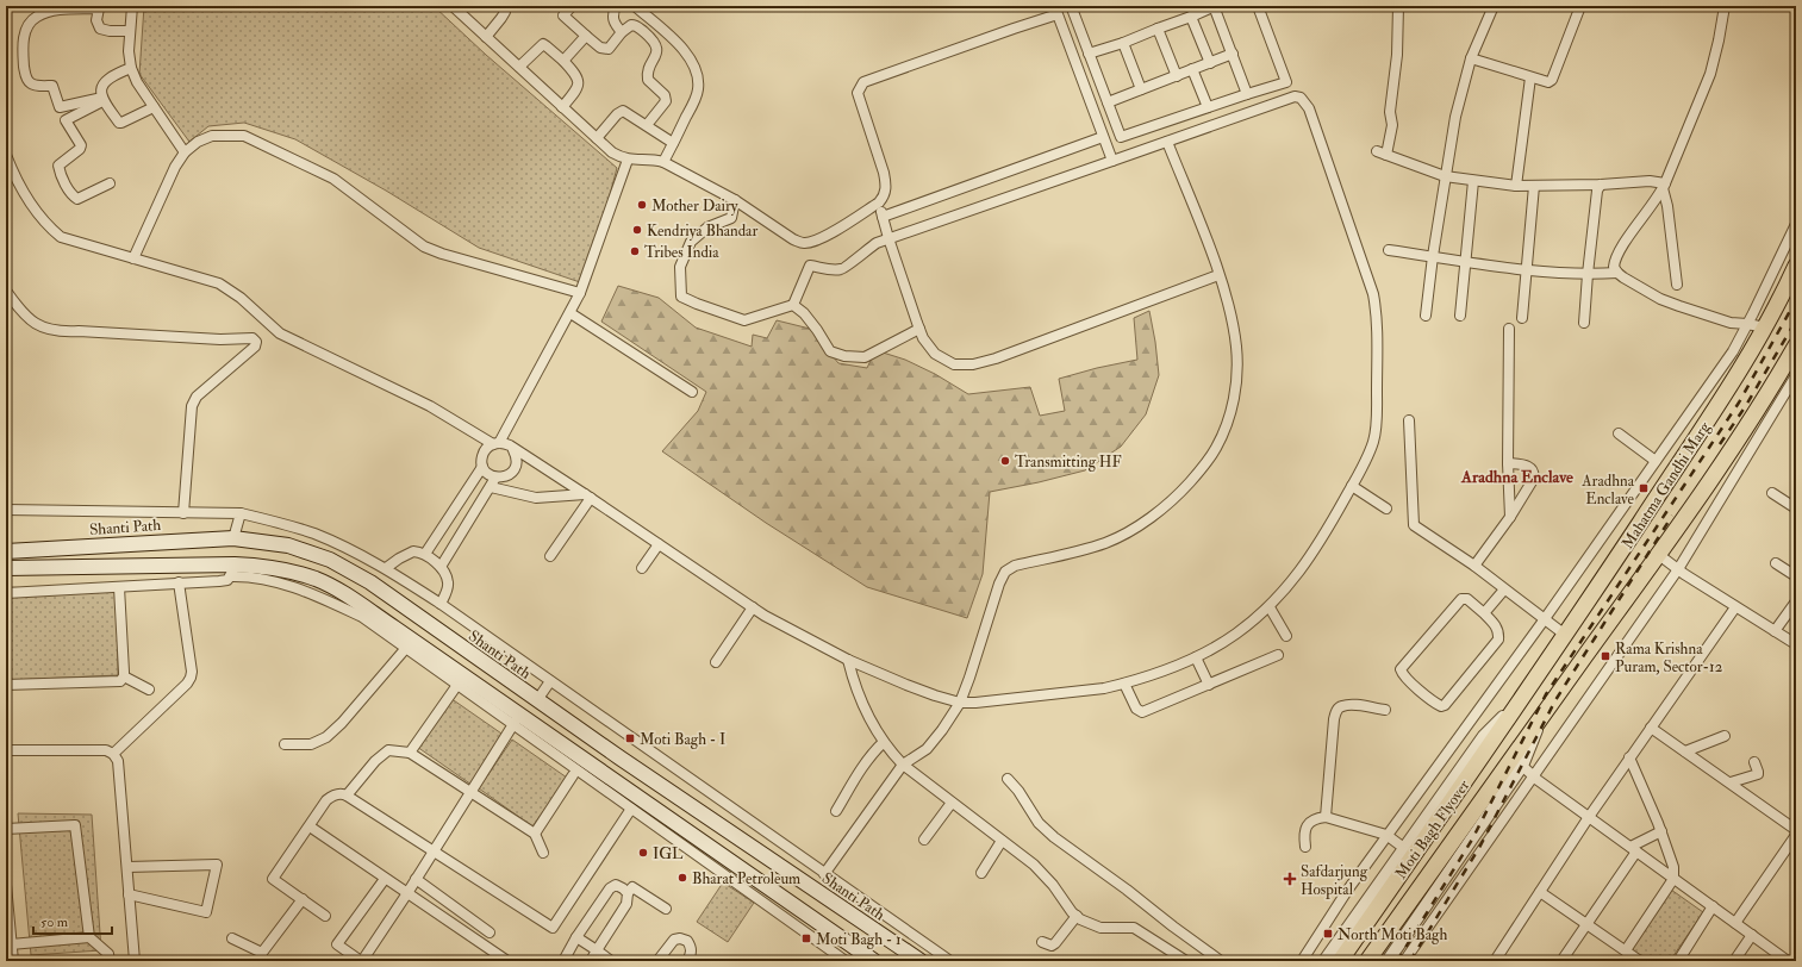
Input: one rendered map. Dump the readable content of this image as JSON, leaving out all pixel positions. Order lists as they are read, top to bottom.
{
  "streets": {
    "main road": ["Mahatma Gandhi Marg", "Shanti Path", "Moti Bagh Flyover"]
  },
  "crossings": [
    ["Mahatma Gandhi Marg", "Moti Bagh Flyover"]
  ],
  "districts": ["Aradhna Enclave"],
  "places": {
    "other": [
      "Mother Dairy",
      "Kendriya Bhandar",
      "Tribes India",
      "Transmitting HF",
      "IGL",
      "Bharat Petroleum"
    ],
    "transit": [
      "Aradhna Enclave",
      "Rama Krishna Puram, Sector-12",
      "Moti Bagh - I",
      "North Moti Bagh",
      "Moti Bagh - 1"
    ],
    "health": ["Safdarjung Hospital"]
  },
  "scale_bar": "50 m"
}
